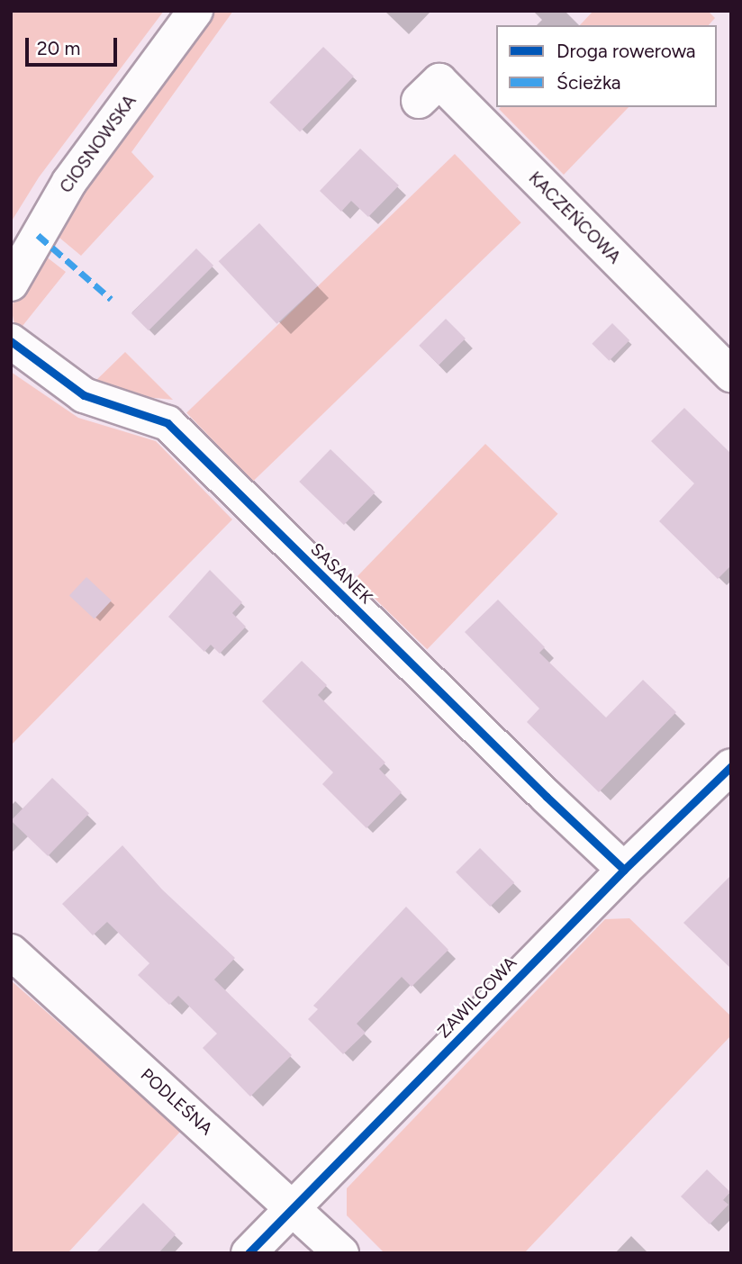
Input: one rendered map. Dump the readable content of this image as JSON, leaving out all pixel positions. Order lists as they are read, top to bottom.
{
  "streets": {
    "street": [
      "CIOSNOWSKA",
      "KACZEŃCOWA",
      "SASANEK",
      "ZAWILCOWA",
      "PODLEŚNA"
    ]
  },
  "crossings": [
    ["SASANEK", "ZAWILCOWA"],
    ["ZAWILCOWA", "PODLEŚNA"]
  ],
  "legend": ["Droga rowerowa", "Ścieżka"],
  "scale_bar": "20 m"
}
